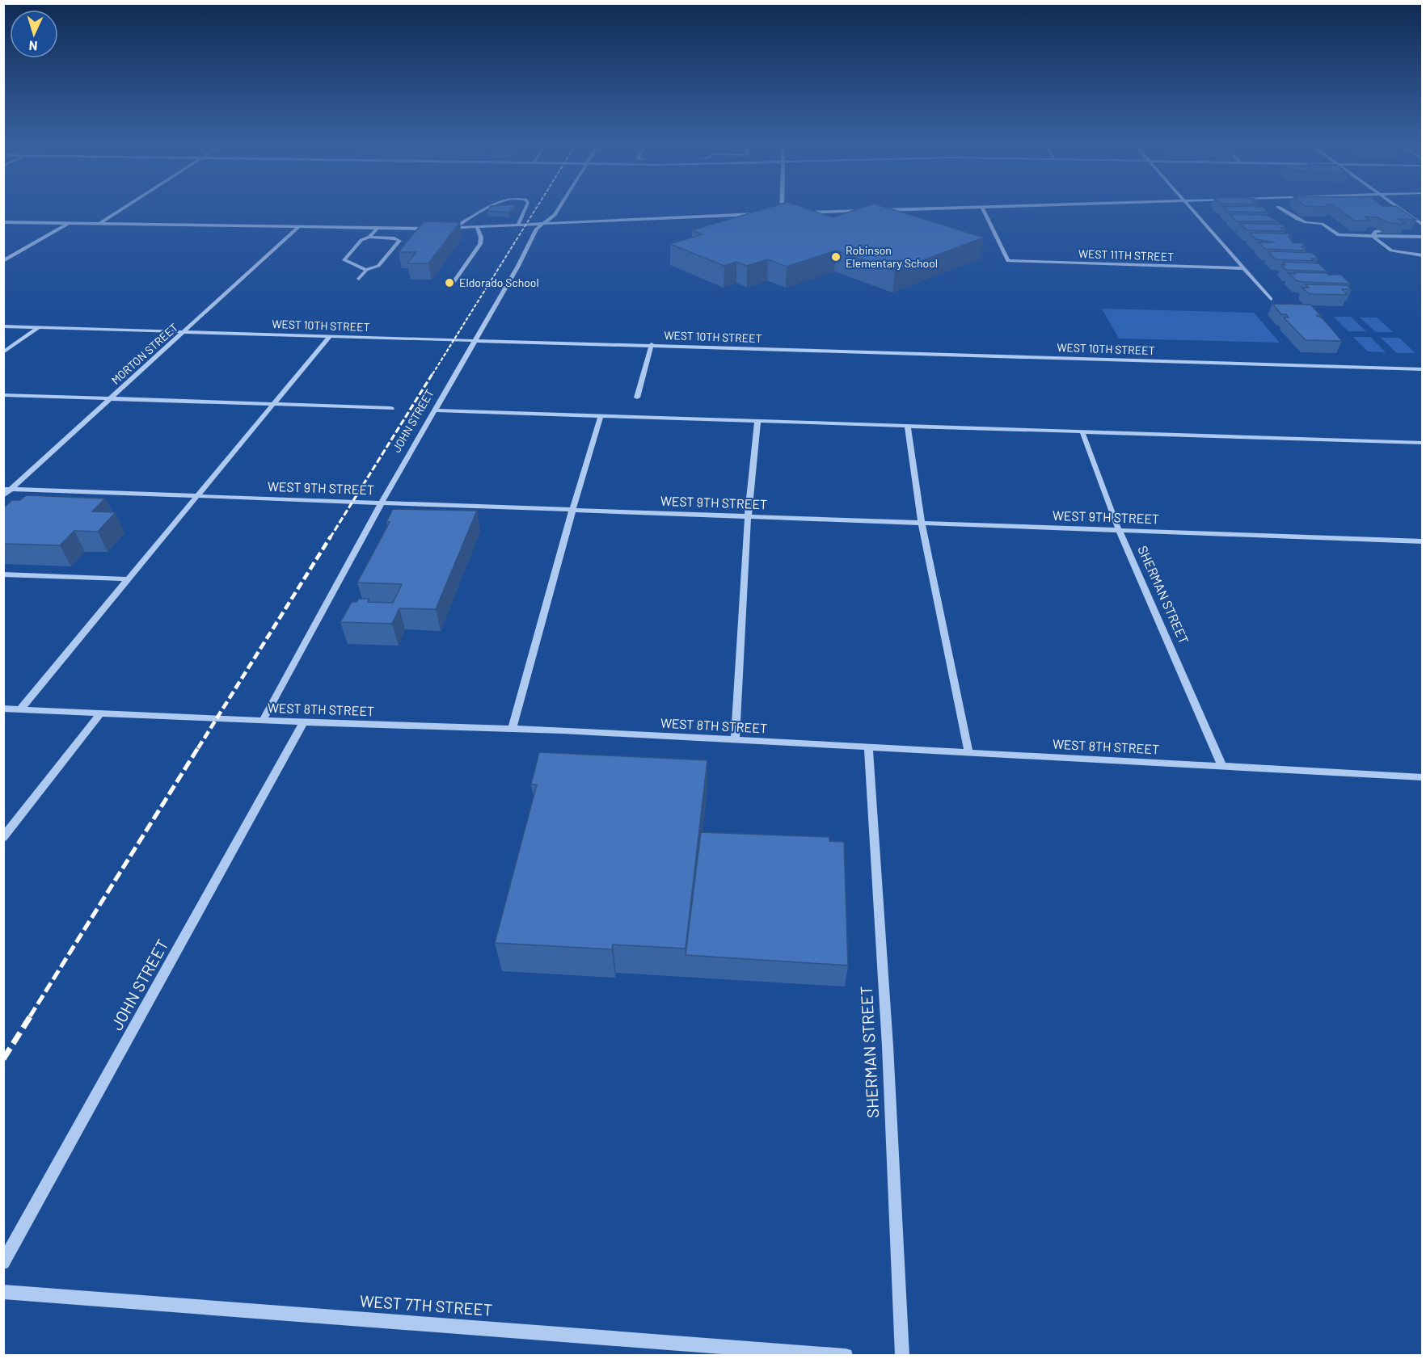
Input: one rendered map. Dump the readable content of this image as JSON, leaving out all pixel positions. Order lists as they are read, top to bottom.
{
  "streets": {
    "street": [
      "WEST 11TH STREET",
      "WEST 10TH STREET",
      "MORTON STREET",
      "JOHN STREET",
      "WEST 9TH STREET",
      "SHERMAN STREET",
      "WEST 8TH STREET",
      "WEST 7TH STREET"
    ]
  },
  "crossings": [
    ["WEST 10TH STREET", "MORTON STREET"],
    ["WEST 10TH STREET", "JOHN STREET"],
    ["MORTON STREET", "WEST 9TH STREET"],
    ["JOHN STREET", "WEST 9TH STREET"],
    ["JOHN STREET", "WEST 8TH STREET"],
    ["WEST 9TH STREET", "SHERMAN STREET"],
    ["SHERMAN STREET", "WEST 8TH STREET"]
  ],
  "places": ["Robinson Elementary School", "Eldorado School"],
  "north": "bottom"
}
